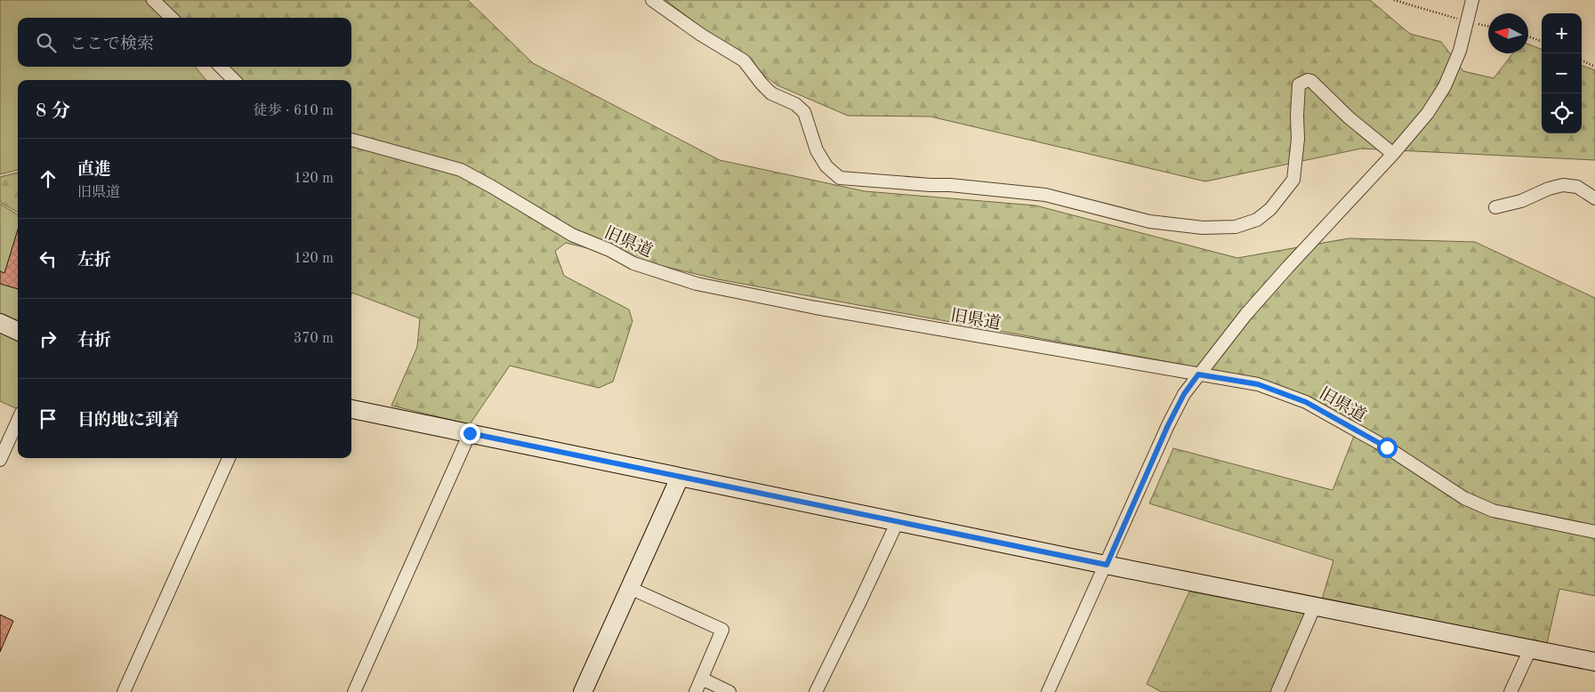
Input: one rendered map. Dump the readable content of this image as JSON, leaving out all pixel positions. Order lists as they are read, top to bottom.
{
  "streets": {
    "street": ["旧県道"]
  },
  "north": "left",
  "page": {
    "map_buttons": ["+", "−"],
    "search": "ここで検索",
    "heading": ["8 分", "徒歩 · 610 m"],
    "list": [
      ["直進", "旧県道", "120 m"],
      ["左折", "120 m"],
      ["右折", "370 m"],
      "目的地に到着"
    ]
  }
}
